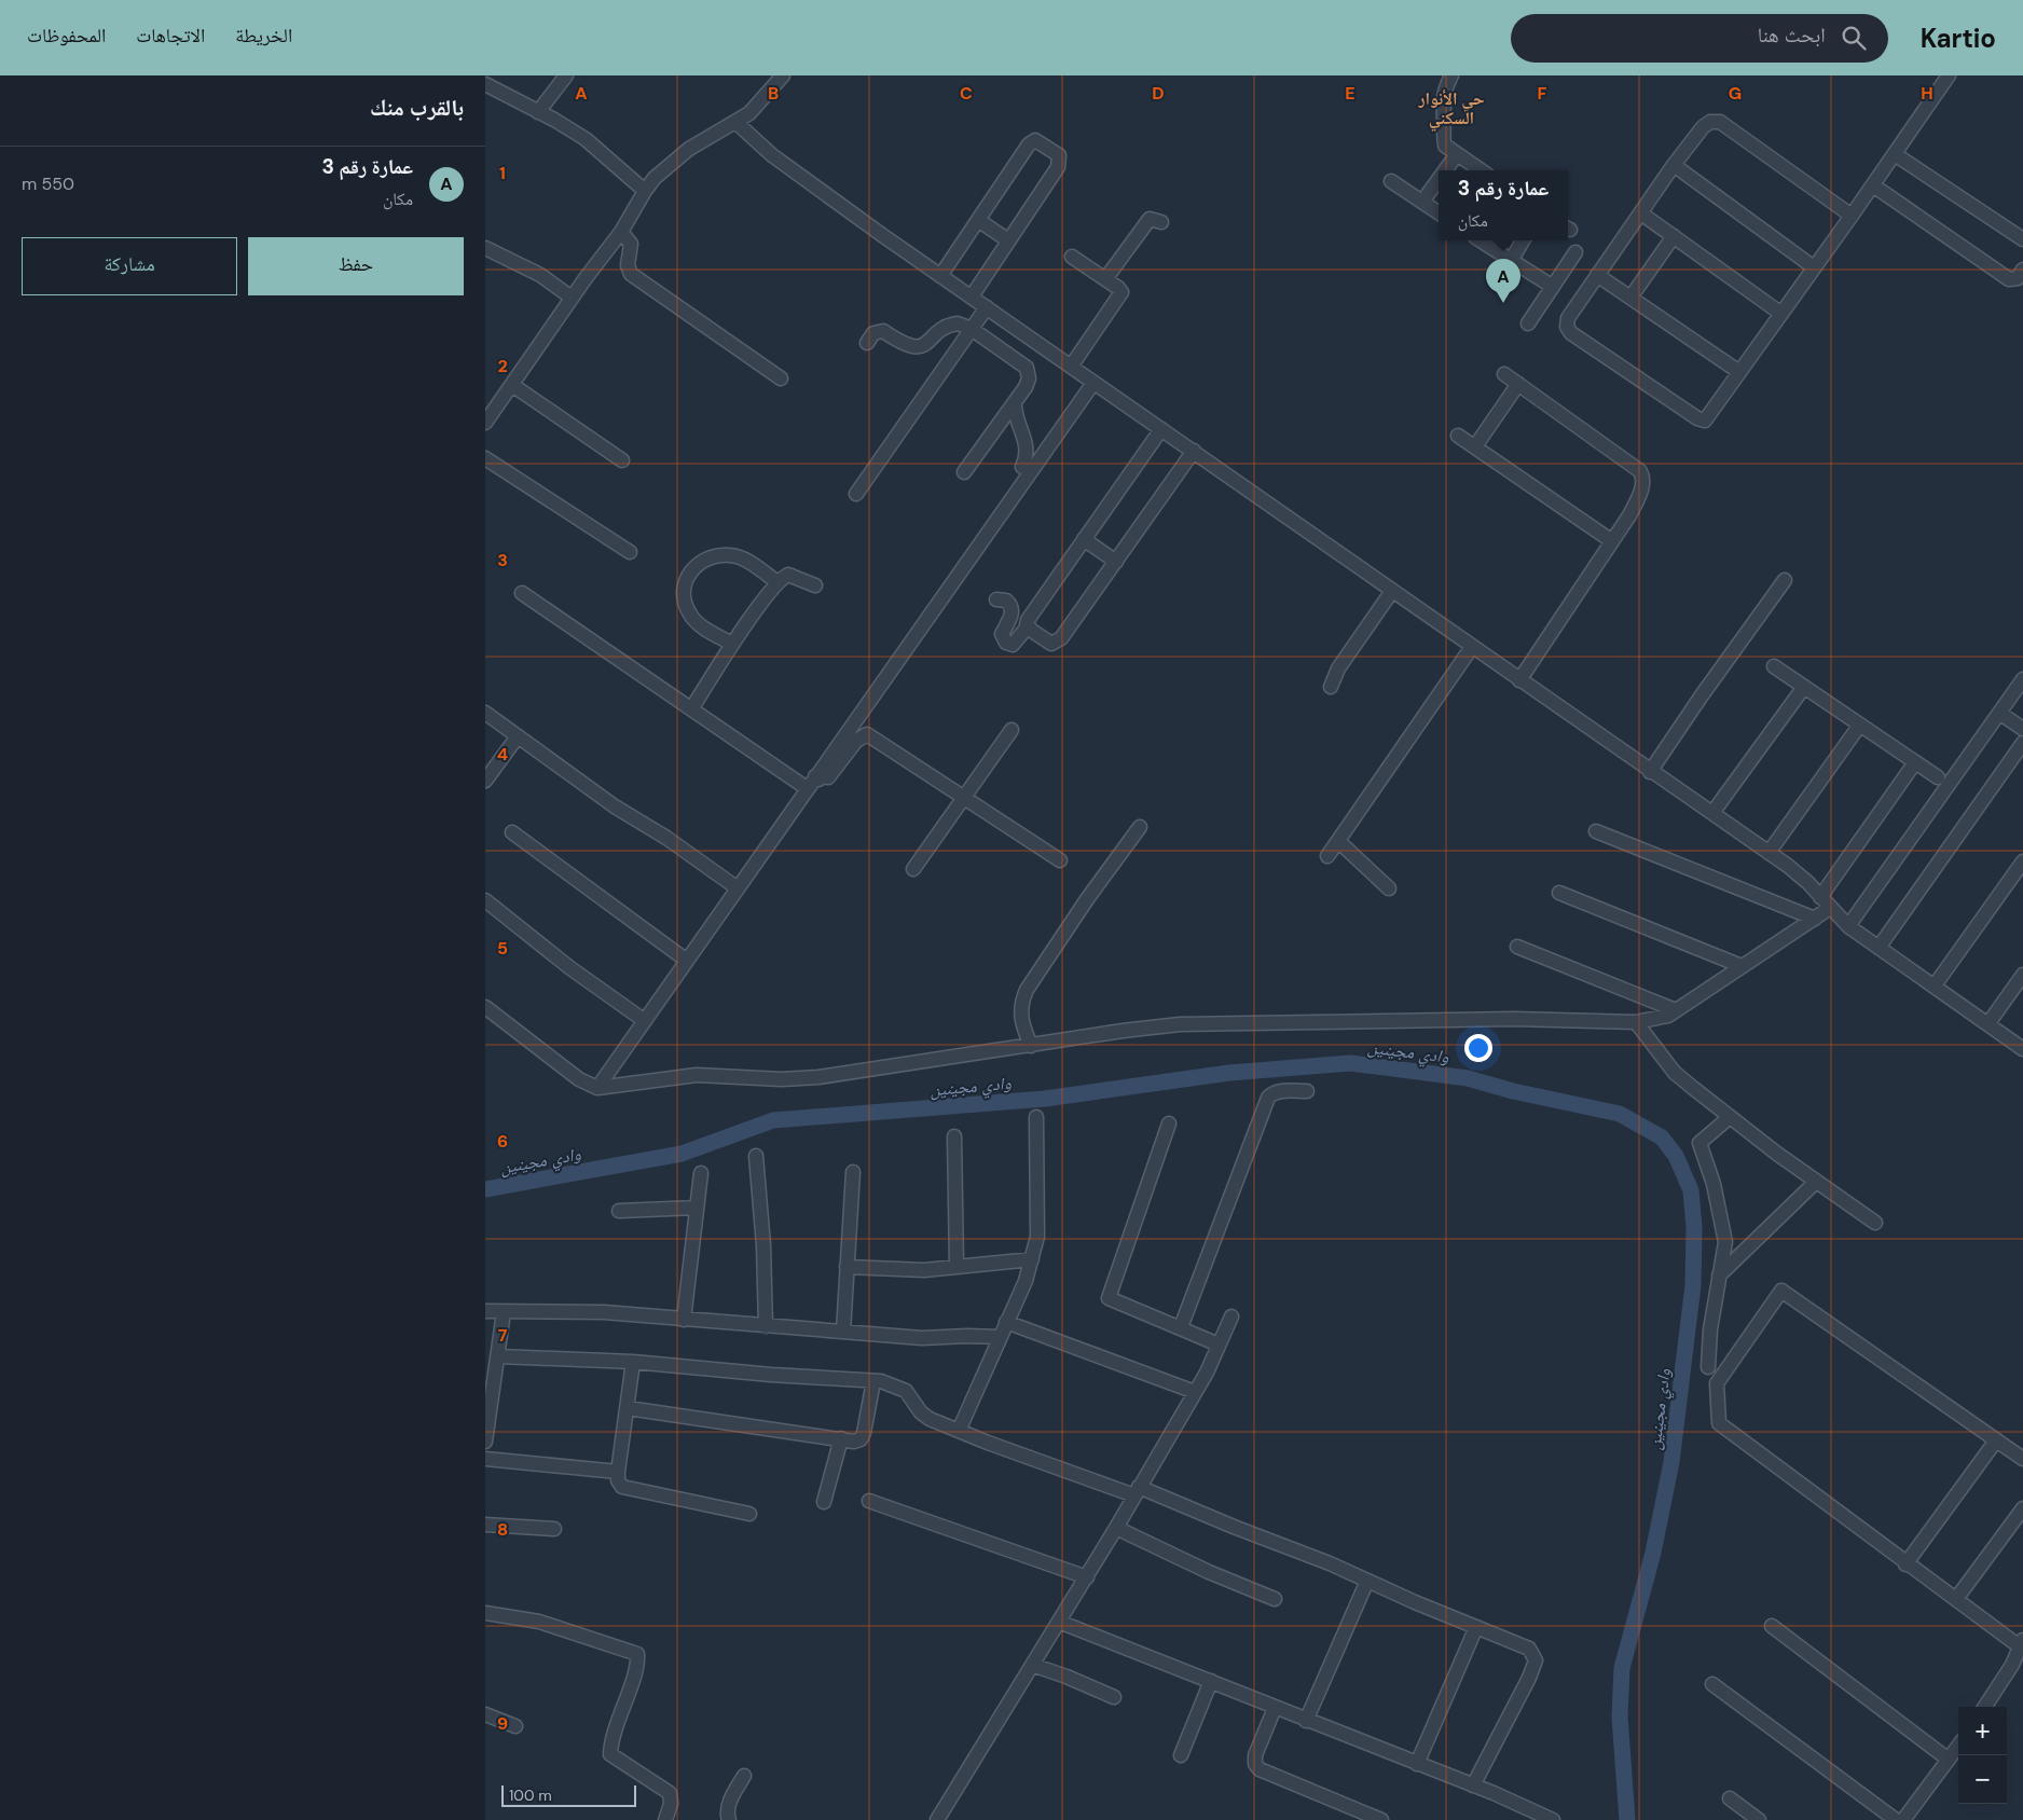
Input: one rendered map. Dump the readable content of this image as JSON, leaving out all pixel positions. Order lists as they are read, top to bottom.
{
  "districts": ["حي الأنوار السكني"],
  "water": ["وادي مجينين"],
  "scale_bar": "100 m",
  "page": {
    "header": "Kartio",
    "search": "ابحث هنا",
    "nav": ["الخريطة", "الاتجاهات", "المحفوظات"],
    "heading": "بالقرب منك",
    "list": [
      {
        "mark": "A",
        "name": "عمارة رقم 3",
        "note": "مكان",
        "value": "550 m"
      }
    ],
    "popup": ["عمارة رقم 3", "مكان"],
    "buttons": ["حفظ", "مشاركة"],
    "pins": "A",
    "map_buttons": ["+", "−"],
    "scale": "100 m"
  },
  "grid": {
    "columns": [
      "A",
      "B",
      "C",
      "D",
      "E",
      "F",
      "G",
      "H"
    ],
    "rows": [
      "1",
      "2",
      "3",
      "4",
      "5",
      "6",
      "7",
      "8",
      "9"
    ]
  }
}
